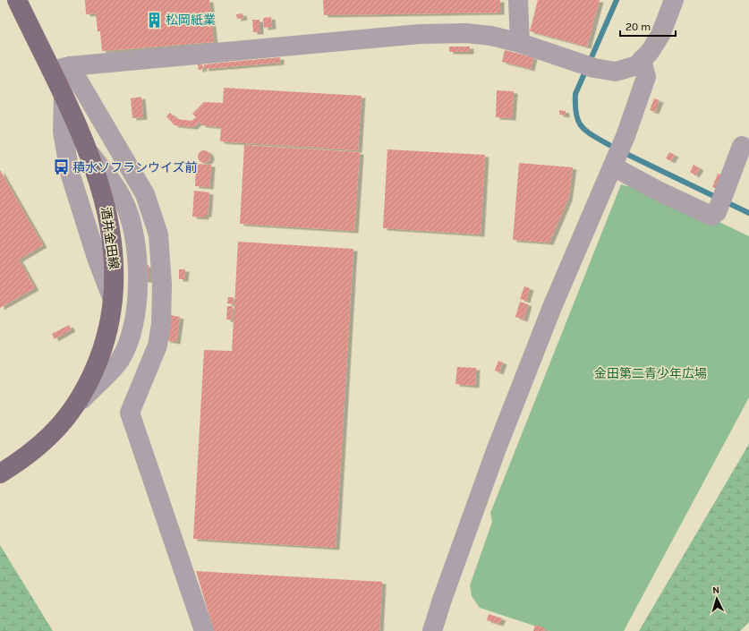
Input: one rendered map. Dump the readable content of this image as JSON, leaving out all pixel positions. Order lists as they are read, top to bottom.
{
  "streets": {
    "main road": ["酒井金田線"]
  },
  "parks": ["金田第二青少年広場"],
  "places": {
    "building": ["松岡紙業"],
    "bus stop": ["積水ソフランウイズ前"]
  },
  "scale_bar": "20 m",
  "north": "top"
}
